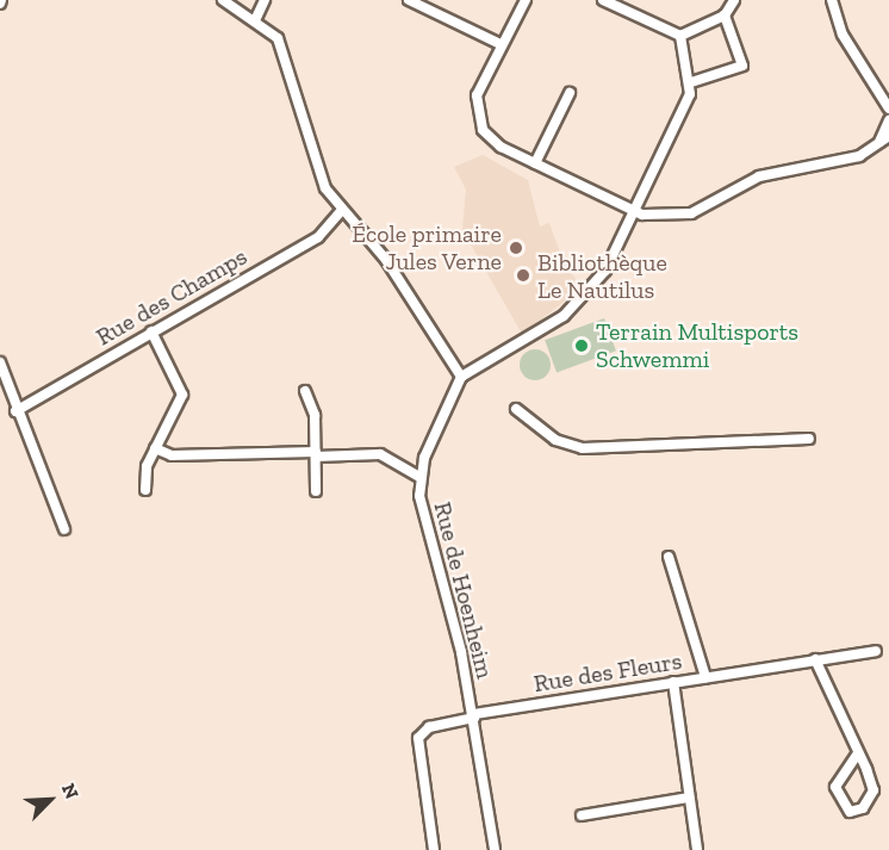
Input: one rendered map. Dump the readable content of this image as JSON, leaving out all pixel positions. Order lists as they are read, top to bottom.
{
  "streets": {
    "street": ["Rue des Champs", "Rue de Hoenheim", "Rue des Fleurs"]
  },
  "crossings": [
    ["Rue de Hoenheim", "Rue des Fleurs"]
  ],
  "places": ["École primaire Jules Verne", "Bibliothèque Le Nautilus", "Terrain Multisports Schwemmi"],
  "north": "top right"
}
